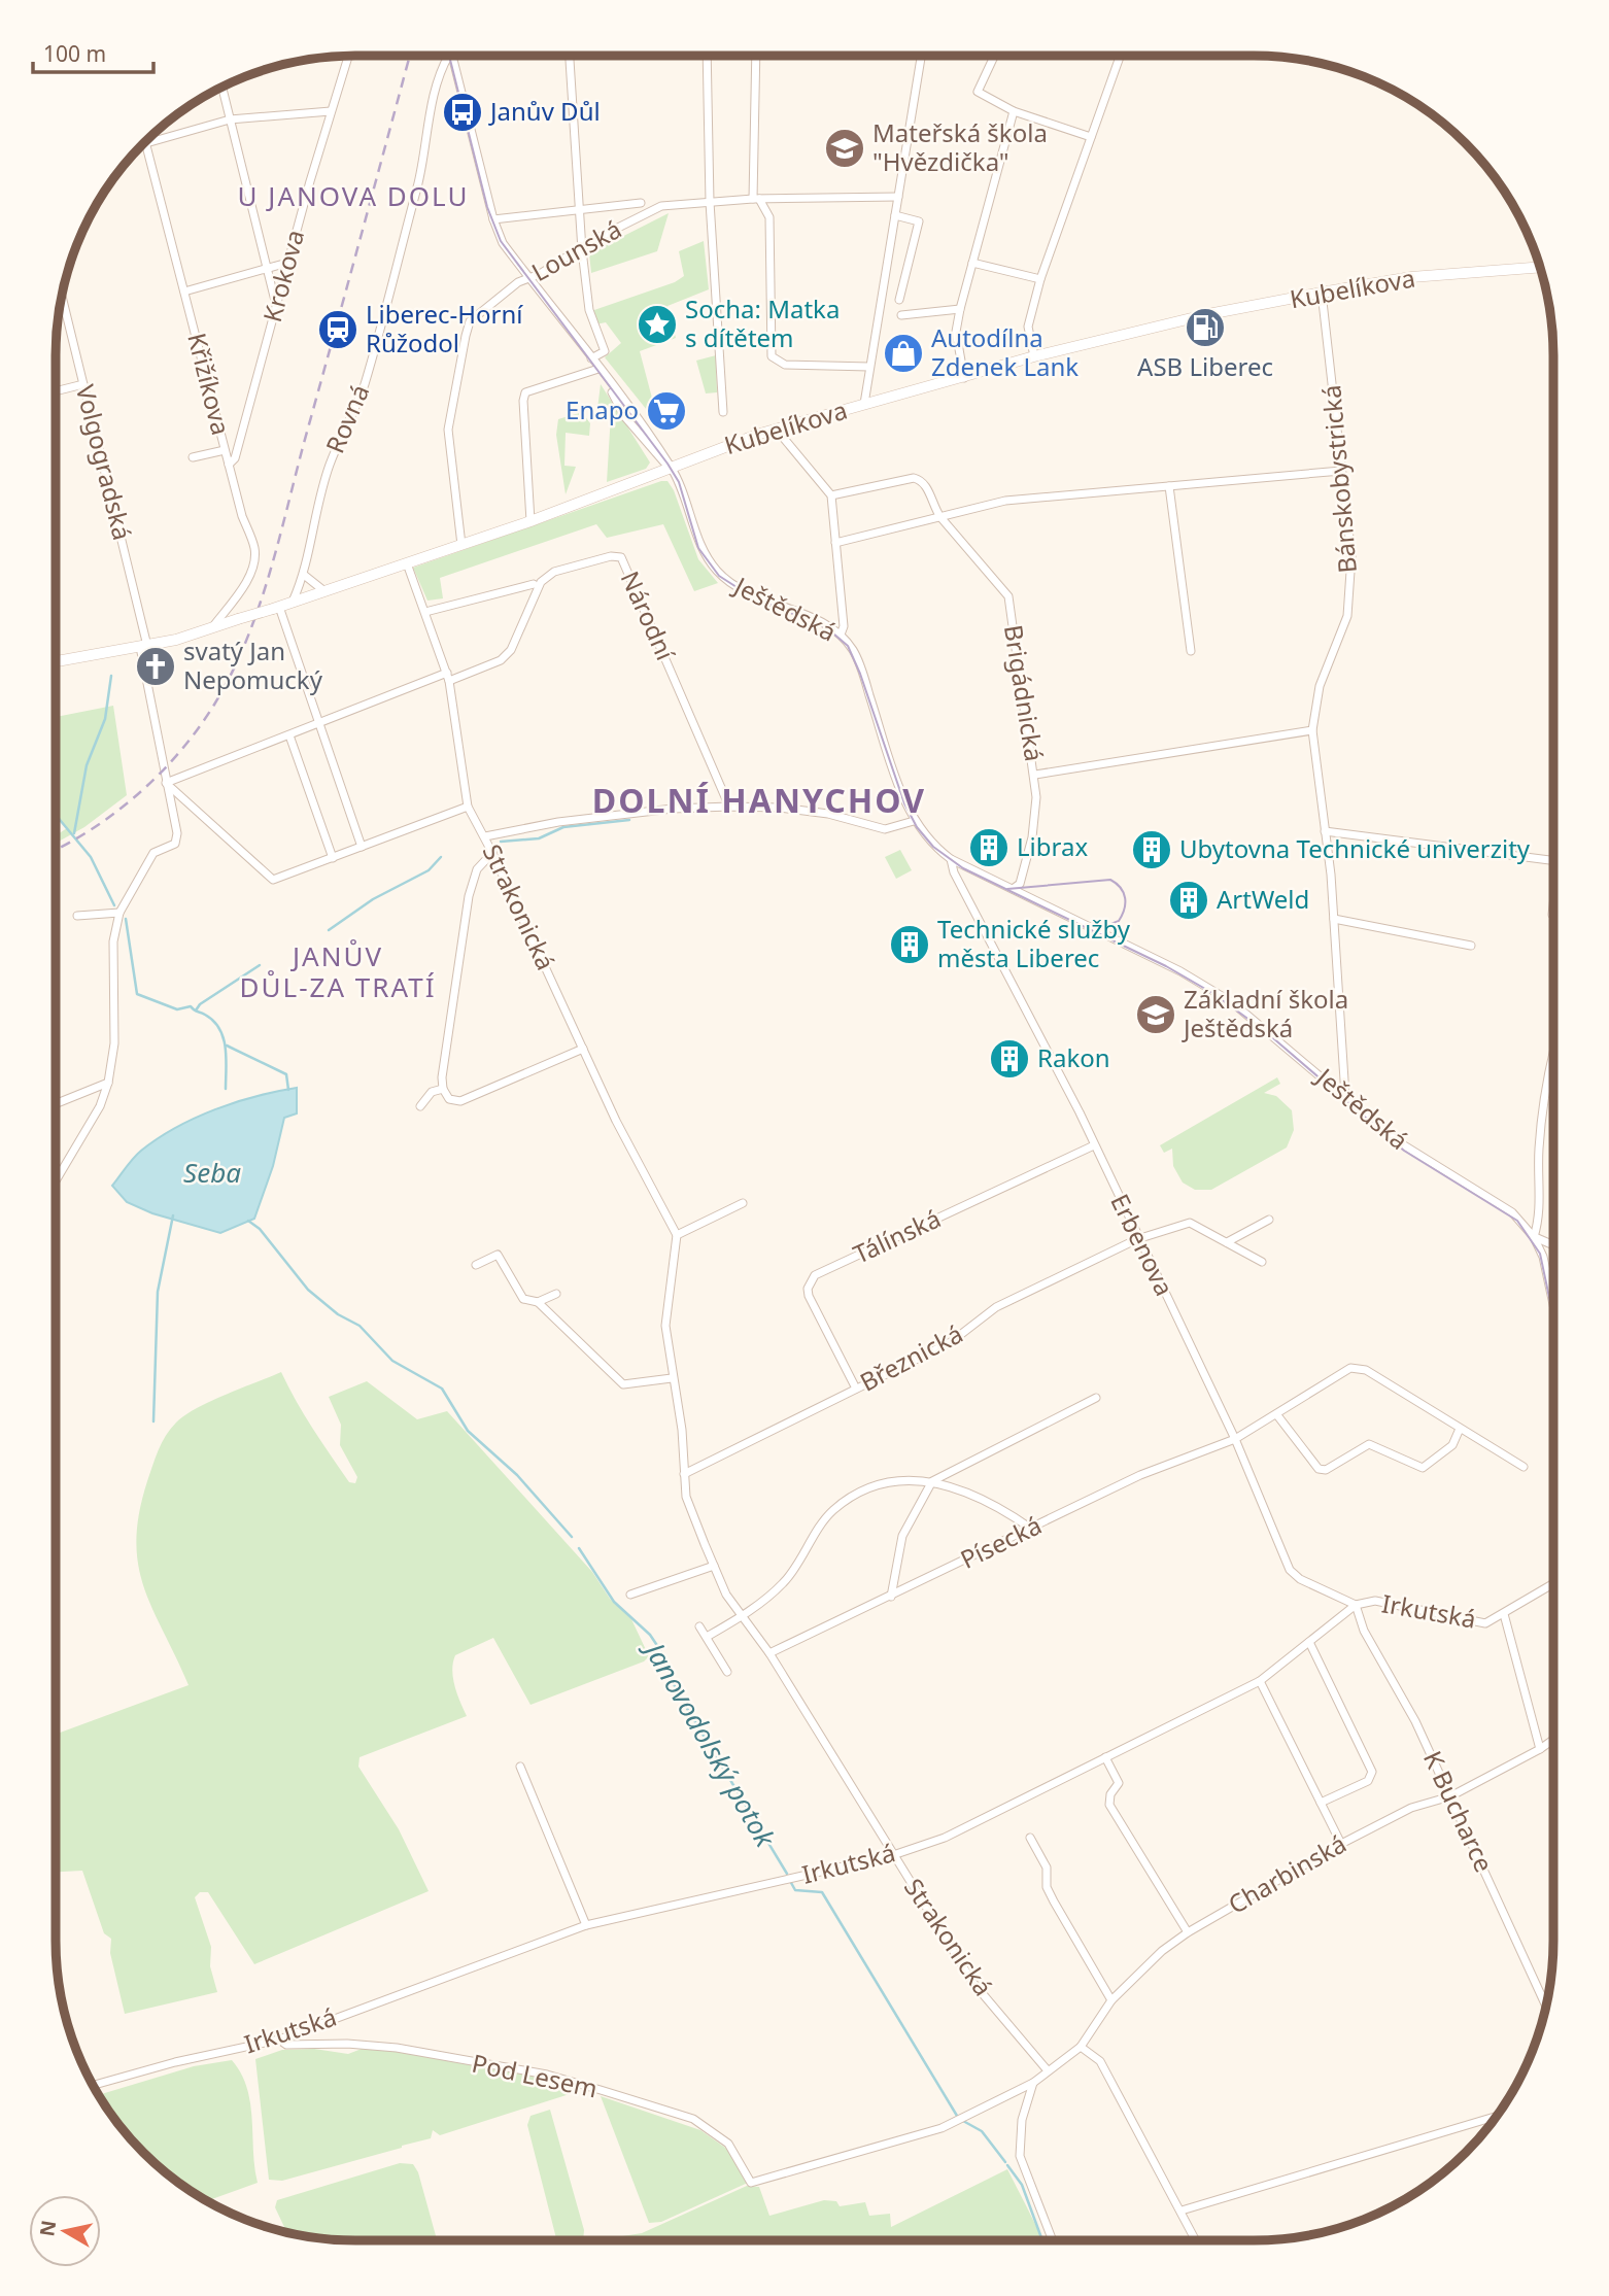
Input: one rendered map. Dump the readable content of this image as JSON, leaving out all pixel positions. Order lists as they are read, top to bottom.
{
  "streets": {
    "street": [
      "Lounská",
      "Krokova",
      "Kubelíkova",
      "Křižíkova",
      "Rovná",
      "Volgogradská",
      "Bánskobystrická",
      "Ještědská",
      "Národní",
      "Brigádnická",
      "Strakonická",
      "Tálínská",
      "Erbenova",
      "Březnická",
      "Písecká",
      "Irkutská",
      "K Bucharce",
      "Charbinská",
      "Pod Lesem"
    ]
  },
  "crossings": [
    ["Lounská", "Kubelíkova"],
    ["Lounská", "Ještědská"],
    ["Krokova", "Křižíkova"],
    ["Kubelíkova", "Křižíkova"],
    ["Kubelíkova", "Rovná"],
    ["Kubelíkova", "Volgogradská"],
    ["Kubelíkova", "Bánskobystrická"],
    ["Kubelíkova", "Ještědská"],
    ["Kubelíkova", "Strakonická"],
    ["Volgogradská", "Národní"],
    ["Bánskobystrická", "Ještědská"],
    ["Ještědská", "Brigádnická"],
    ["Ještědská", "Erbenova"],
    ["Národní", "Strakonická"],
    ["Strakonická", "Březnická"],
    ["Strakonická", "Písecká"],
    ["Strakonická", "Irkutská"],
    ["Strakonická", "Charbinská"],
    ["Tálínská", "Erbenova"],
    ["Tálínská", "Březnická"],
    ["Erbenova", "Březnická"],
    ["Erbenova", "Písecká"],
    ["Erbenova", "Irkutská"],
    ["Erbenova", "K Bucharce"],
    ["Irkutská", "K Bucharce"],
    ["Irkutská", "Pod Lesem"],
    ["K Bucharce", "Charbinská"],
    ["Charbinská", "Pod Lesem"]
  ],
  "districts": ["U JANOVA DOLU", "DOLNÍ HANYCHOV", "JANŮV DŮL-ZA TRATÍ"],
  "water": ["Seba", "Janovodolský potok"],
  "places": {
    "bus stop": ["Janův Důl"],
    "school or university": ["Mateřská škola \"Hvězdička\"", "Základní škola Ještědská"],
    "place": ["Socha: Matka s dítětem"],
    "fuel station": ["ASB Liberec"],
    "station": ["Liberec-Horní Růžodol"],
    "shop": ["Autodílna Zdenek Lank"],
    "supermarket": ["Enapo"],
    "church": ["svatý Jan Nepomucký"],
    "building": [
      "Librax",
      "Ubytovna Technické univerzity",
      "ArtWeld",
      "Technické služby města Liberec",
      "Rakon"
    ]
  },
  "scale_bar": "100 m",
  "north": "left"
}
